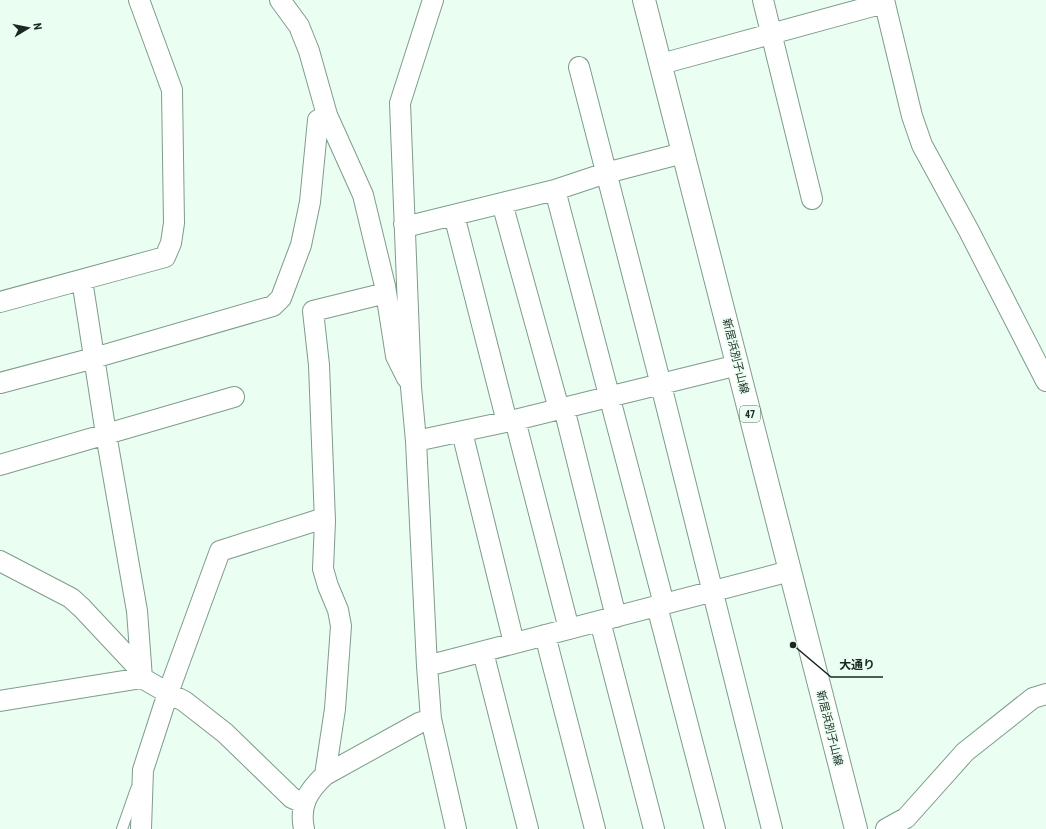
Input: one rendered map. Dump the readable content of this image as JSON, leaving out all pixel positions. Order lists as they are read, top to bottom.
{
  "streets": {
    "main road": ["新居浜別子山線", "47"]
  },
  "places": ["大通り"],
  "north": "right"
}
